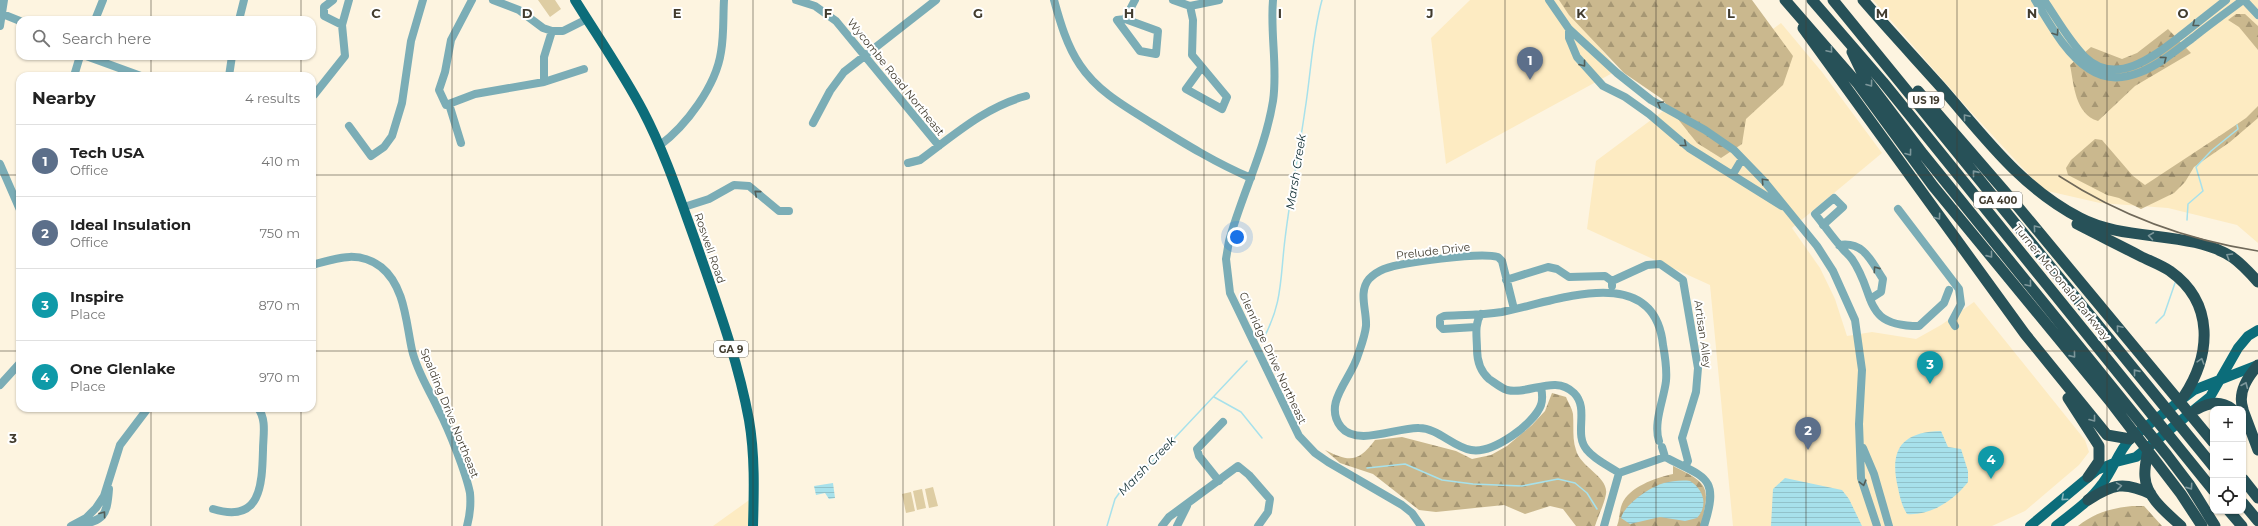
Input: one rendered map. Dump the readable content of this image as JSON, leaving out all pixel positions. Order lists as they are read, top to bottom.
{
  "streets": {
    "highway": ["US 19", "GA 400", "Turner McDonald Parkway"],
    "main road": ["Roswell Road", "GA 9"],
    "street": [
      "Wycombe Road Northeast",
      "Prelude Drive",
      "Artisan Alley",
      "Glenridge Drive Northeast",
      "Spalding Drive Northeast"
    ]
  },
  "crossings": [
    ["US 19", "Turner McDonald Parkway"]
  ],
  "water": ["Marsh Creek"],
  "page": {
    "search": "Search here",
    "pins": [
      "1",
      "3",
      "2",
      "4"
    ],
    "heading": ["Nearby", "4 results"],
    "list": [
      {
        "mark": "1",
        "name": "Tech USA",
        "note": "Office",
        "value": "410 m"
      },
      {
        "mark": "2",
        "name": "Ideal Insulation",
        "note": "Office",
        "value": "750 m"
      },
      {
        "mark": "3",
        "name": "Inspire",
        "note": "Place",
        "value": "870 m"
      },
      {
        "mark": "4",
        "name": "One Glenlake",
        "note": "Place",
        "value": "970 m"
      }
    ],
    "map_buttons": ["+", "−"]
  },
  "grid": {
    "columns": [
      "C",
      "D",
      "E",
      "F",
      "G",
      "H",
      "I",
      "J",
      "K",
      "L",
      "M",
      "N",
      "O"
    ],
    "rows": ["3"]
  }
}
